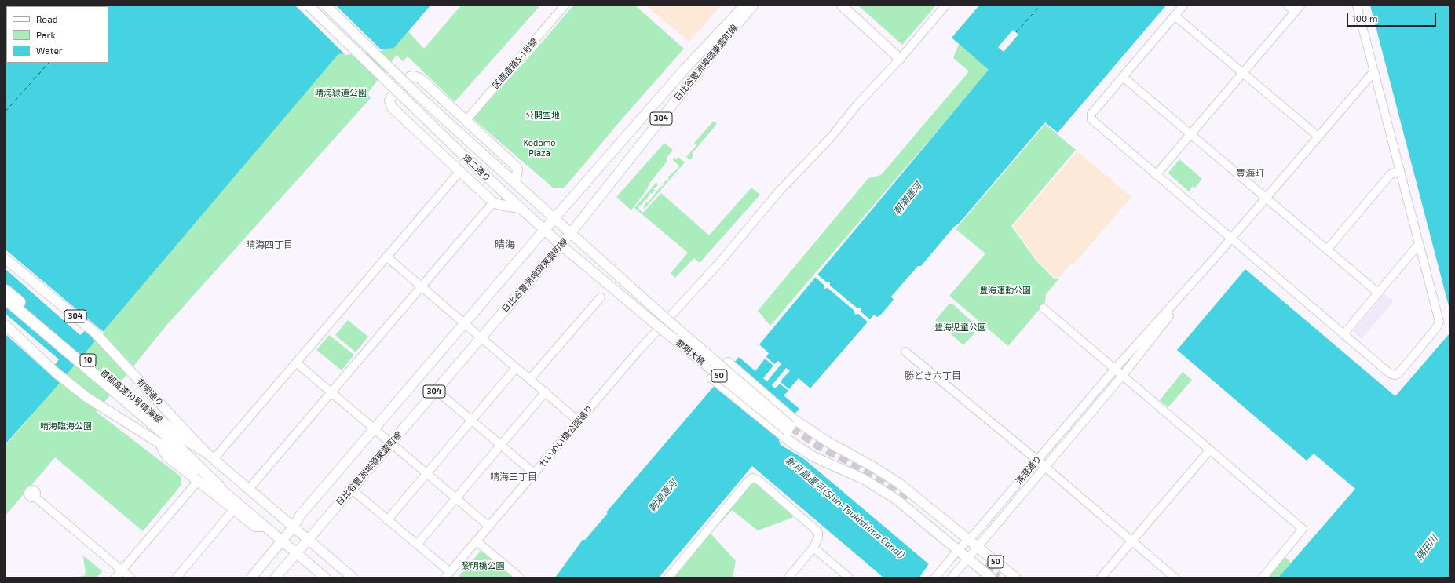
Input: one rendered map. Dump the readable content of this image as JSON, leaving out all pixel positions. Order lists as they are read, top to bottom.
{
  "streets": {
    "highway": ["10", "首都高速10号晴海線"],
    "main road": [
      "日比谷豊洲埠頭東雲町線",
      "304",
      "環二通り",
      "黎明大橋",
      "50",
      "有明通り"
    ],
    "street": ["区画道路5-1号線", "れいめい橋公園通り", "清澄通り"]
  },
  "crossings": [
    ["日比谷豊洲埠頭東雲町線", "304"],
    ["日比谷豊洲埠頭東雲町線", "環二通り"],
    ["日比谷豊洲埠頭東雲町線", "有明通り"],
    ["304", "有明通り"],
    ["環二通り", "黎明大橋"],
    ["環二通り", "50"],
    ["黎明大橋", "50"],
    ["10", "有明通り"],
    ["10", "首都高速10号晴海線"],
    ["50", "清澄通り"]
  ],
  "districts": [
    "豊海町",
    "晴海四丁目",
    "晴海",
    "勝どき六丁目",
    "晴海三丁目"
  ],
  "water": ["朝潮運河", "新月島運河 (Shin-Tsukishima Canal)", "隅田川"],
  "parks": [
    "晴海緑道公園",
    "公開空地",
    "Kodomo Plaza",
    "豊海運動公園",
    "豊海児童公園",
    "晴海臨海公園",
    "黎明橋公園"
  ],
  "legend": ["Road", "Park", "Water"],
  "scale_bar": "100 m"
}
